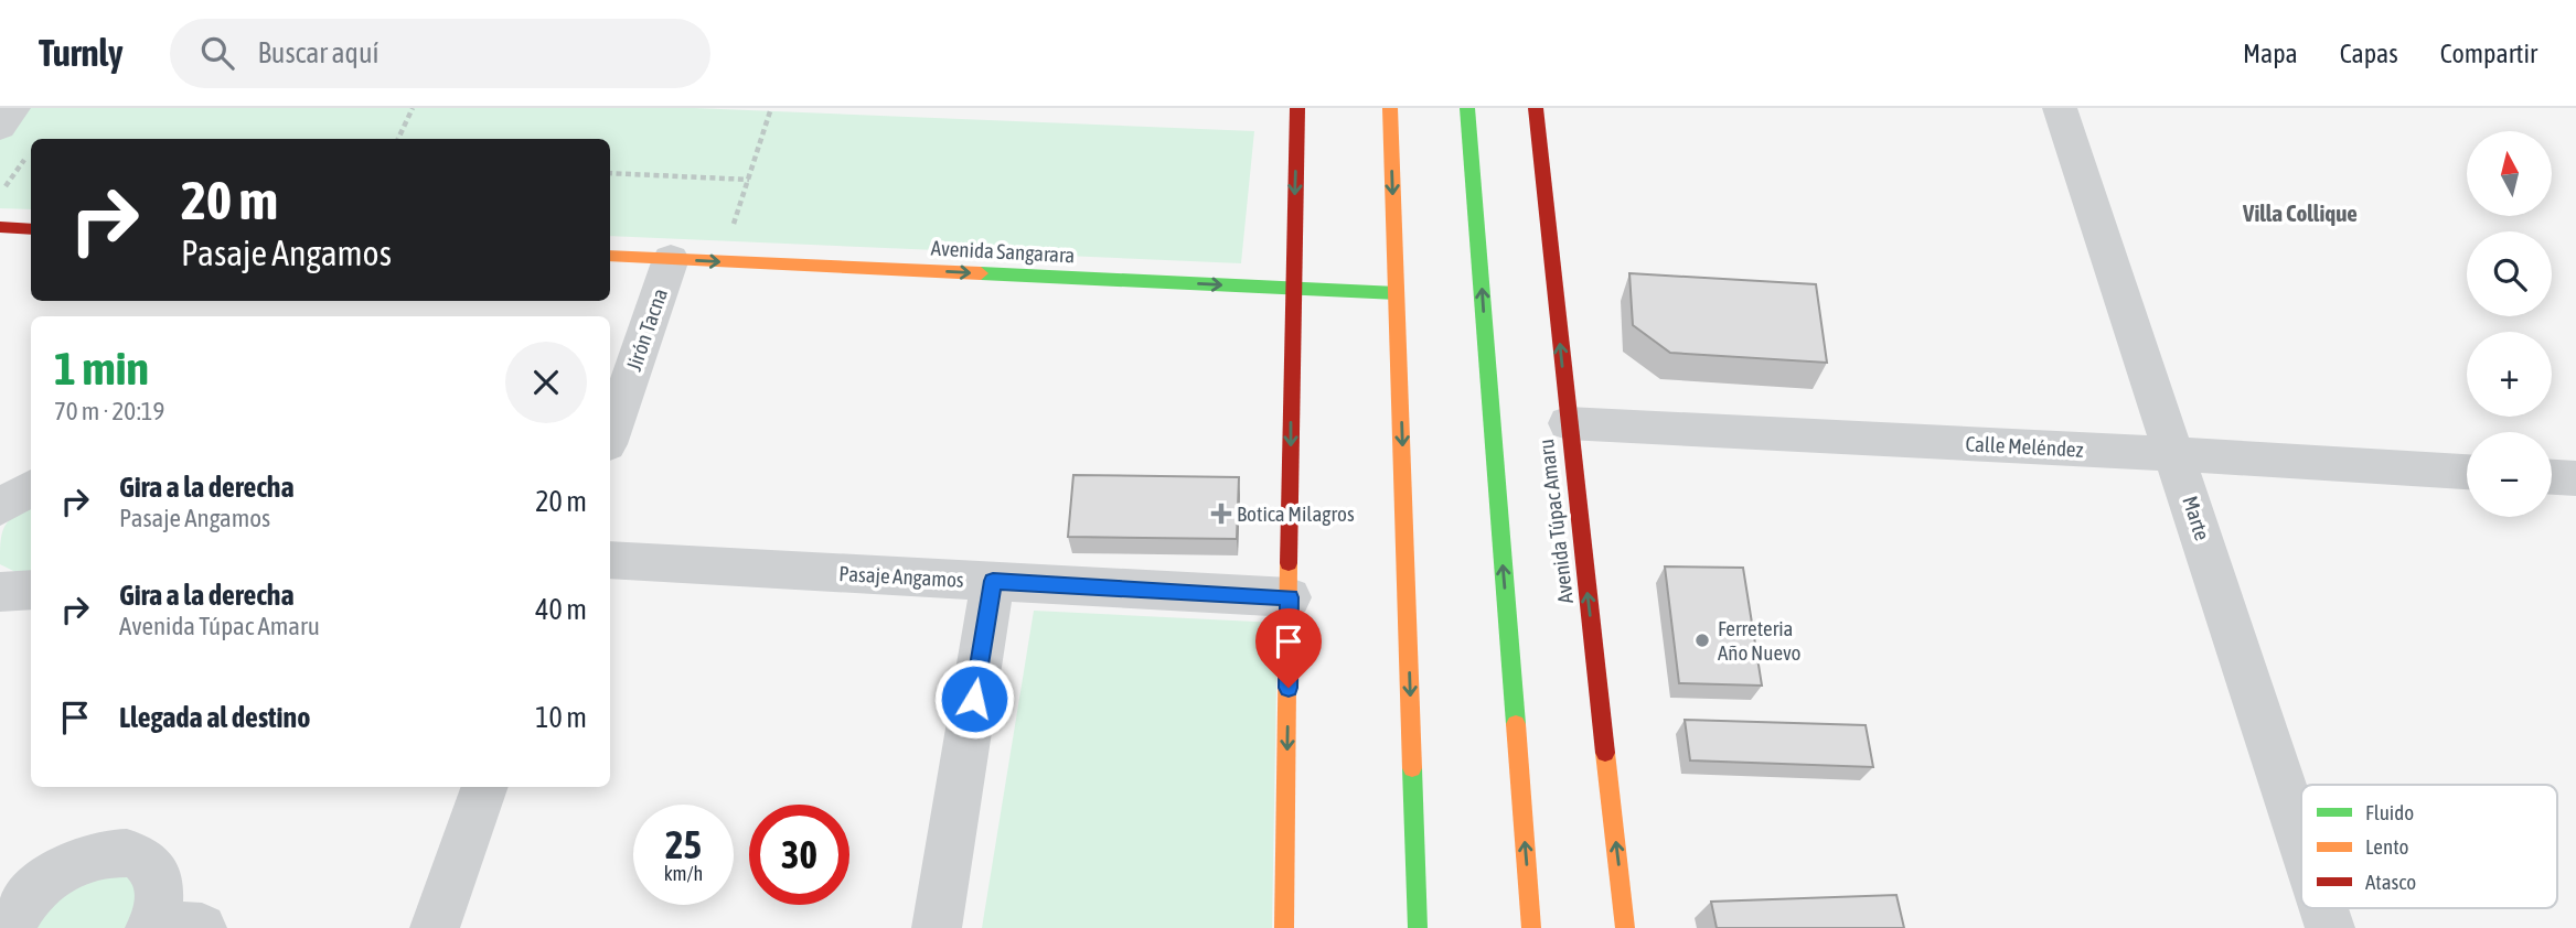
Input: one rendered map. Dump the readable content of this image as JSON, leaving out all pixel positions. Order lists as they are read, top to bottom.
{
  "streets": {
    "main road": ["Avenida Sangarara", "Avenida Túpac Amaru"],
    "street": [
      "Jirón Tacna",
      "Calle Meléndez",
      "Marte",
      "Pasaje Angamos"
    ]
  },
  "crossings": [
    ["Avenida Sangarara", "Jirón Tacna"],
    ["Calle Meléndez", "Marte"],
    ["Calle Meléndez", "Avenida Túpac Amaru"]
  ],
  "one_way": ["Avenida Sangarara"],
  "districts": ["Villa Collique"],
  "places": {
    "health": ["Botica Milagros"],
    "other": ["Ferreteria Año Nuevo"]
  },
  "legend": ["Fluido", "Lento", "Atasco"],
  "north": "top",
  "page": {
    "header": "Turnly",
    "search": "Buscar aquí",
    "nav": ["Mapa", "Capas", "Compartir"],
    "map_buttons": ["+", "−"],
    "turn": ["20 m", "Pasaje Angamos"],
    "heading": ["1 min", "70 m · 20:19"],
    "list": [
      {
        "name": "Gira a la derecha",
        "note": "Pasaje Angamos",
        "value": "20 m"
      },
      {
        "name": "Gira a la derecha",
        "note": "Avenida Túpac Amaru",
        "value": "40 m"
      },
      {
        "name": "Llegada al destino",
        "value": "10 m"
      }
    ],
    "speed": "25 km/h",
    "limit": "30"
  }
}
